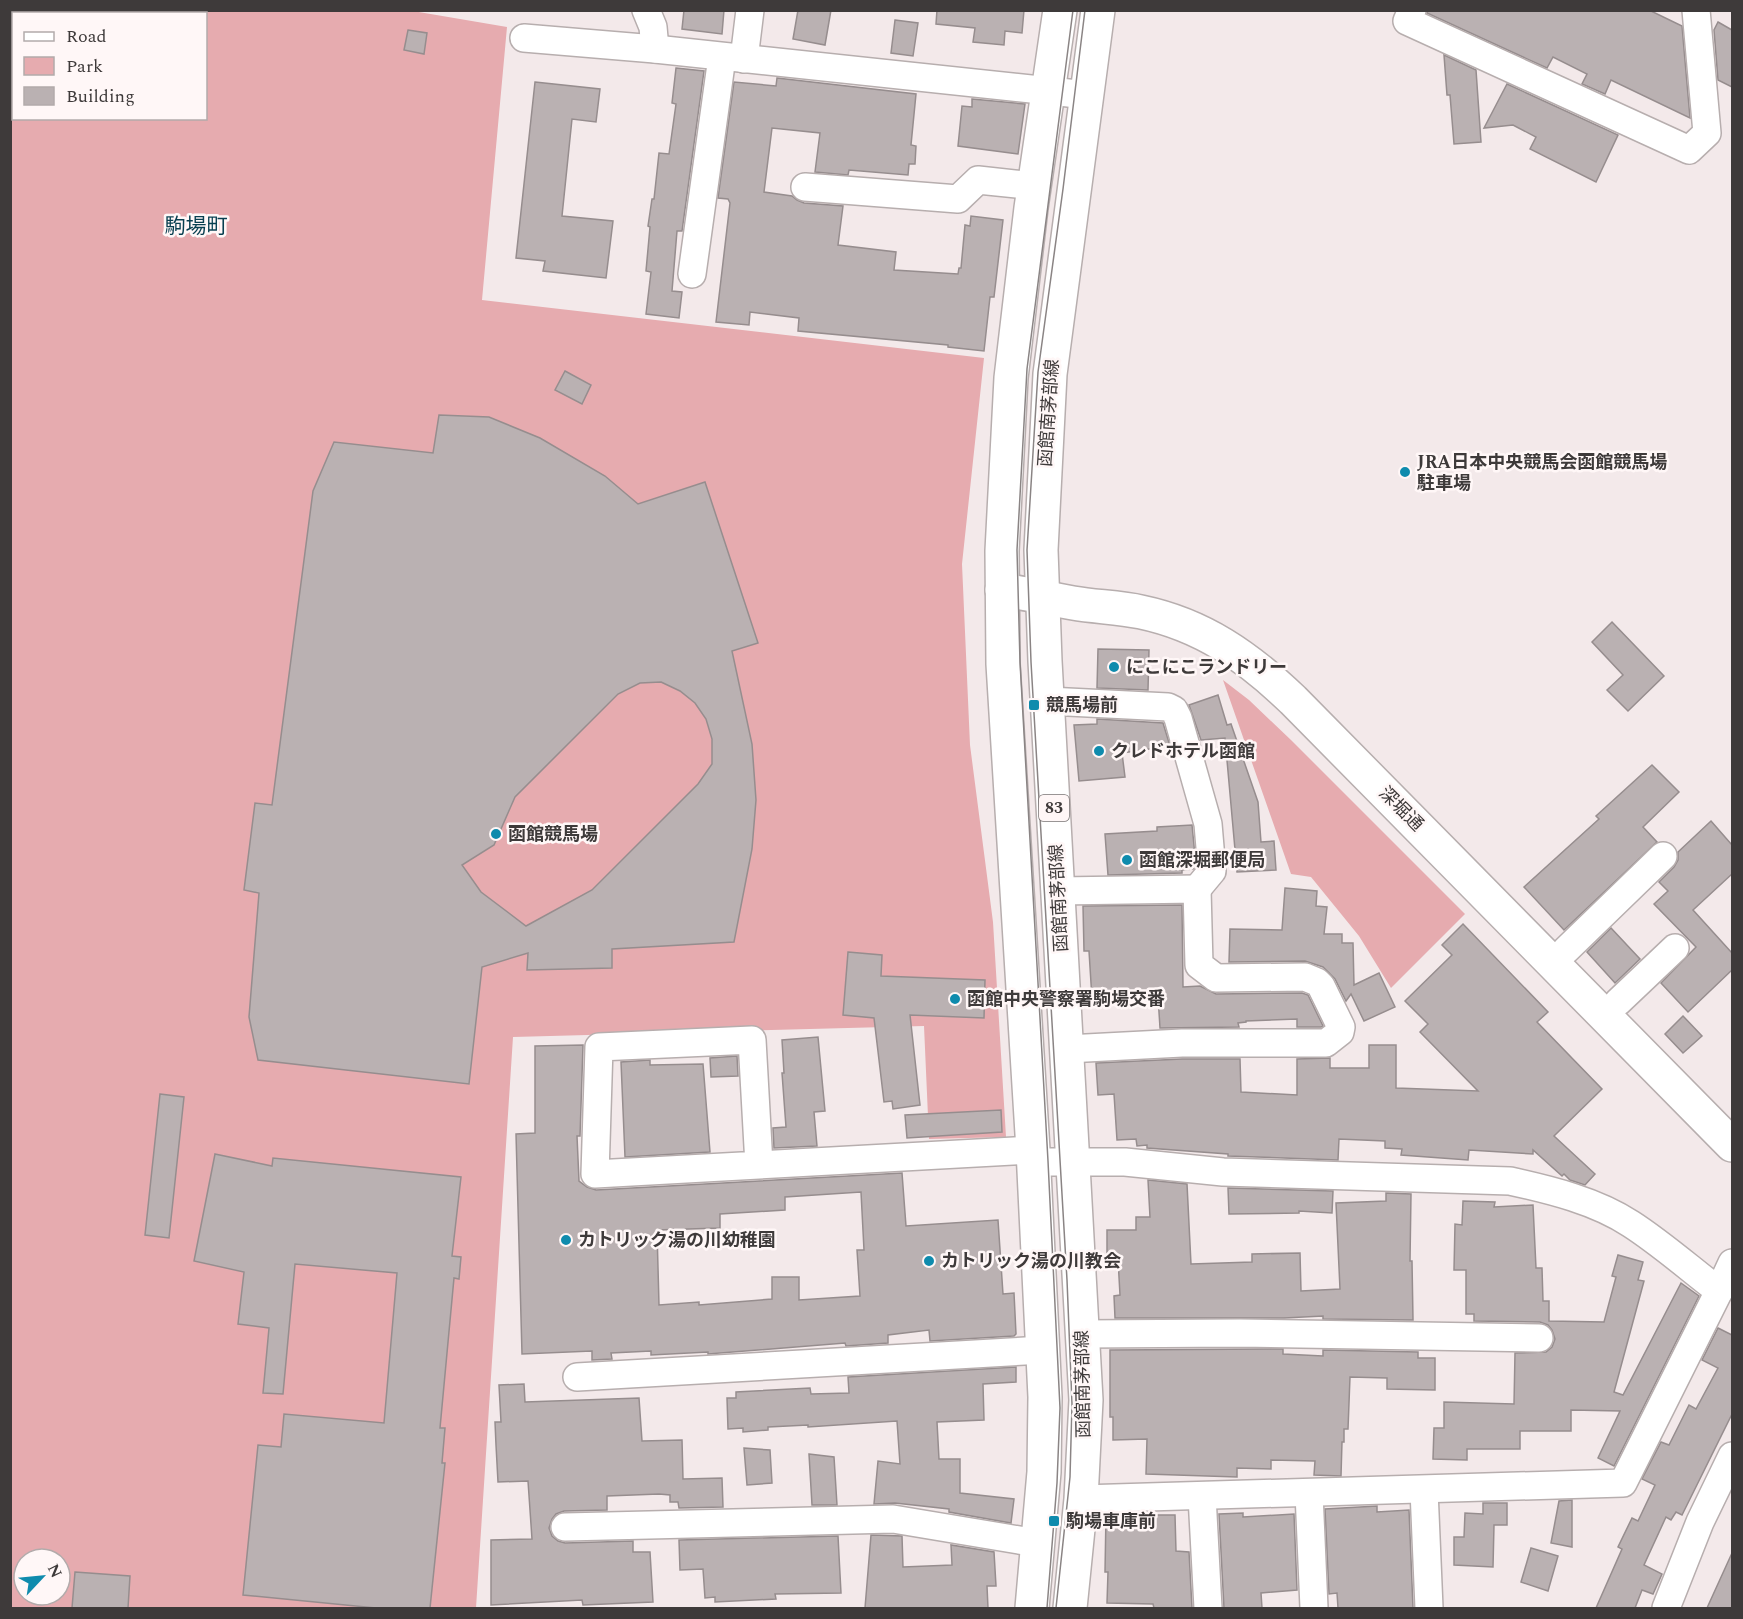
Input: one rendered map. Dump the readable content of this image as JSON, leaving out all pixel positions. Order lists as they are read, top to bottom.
{
  "streets": {
    "main road": ["函館南茅部線", "83", "深堀通"]
  },
  "crossings": [
    ["函館南茅部線", "深堀通"],
    ["83", "深堀通"]
  ],
  "districts": ["駒場町"],
  "places": {
    "other": [
      "JRA日本中央競馬会函館競馬場 駐車場",
      "にこにこランドリー",
      "クレドホテル函館",
      "函館競馬場",
      "函館深堀郵便局",
      "函館中央警察署駒場交番",
      "カトリック湯の川幼稚園",
      "カトリック湯の川教会"
    ],
    "transit": ["競馬場前", "駒場車庫前"]
  },
  "legend": ["Road", "Park", "Building"],
  "north": "top right"
}
